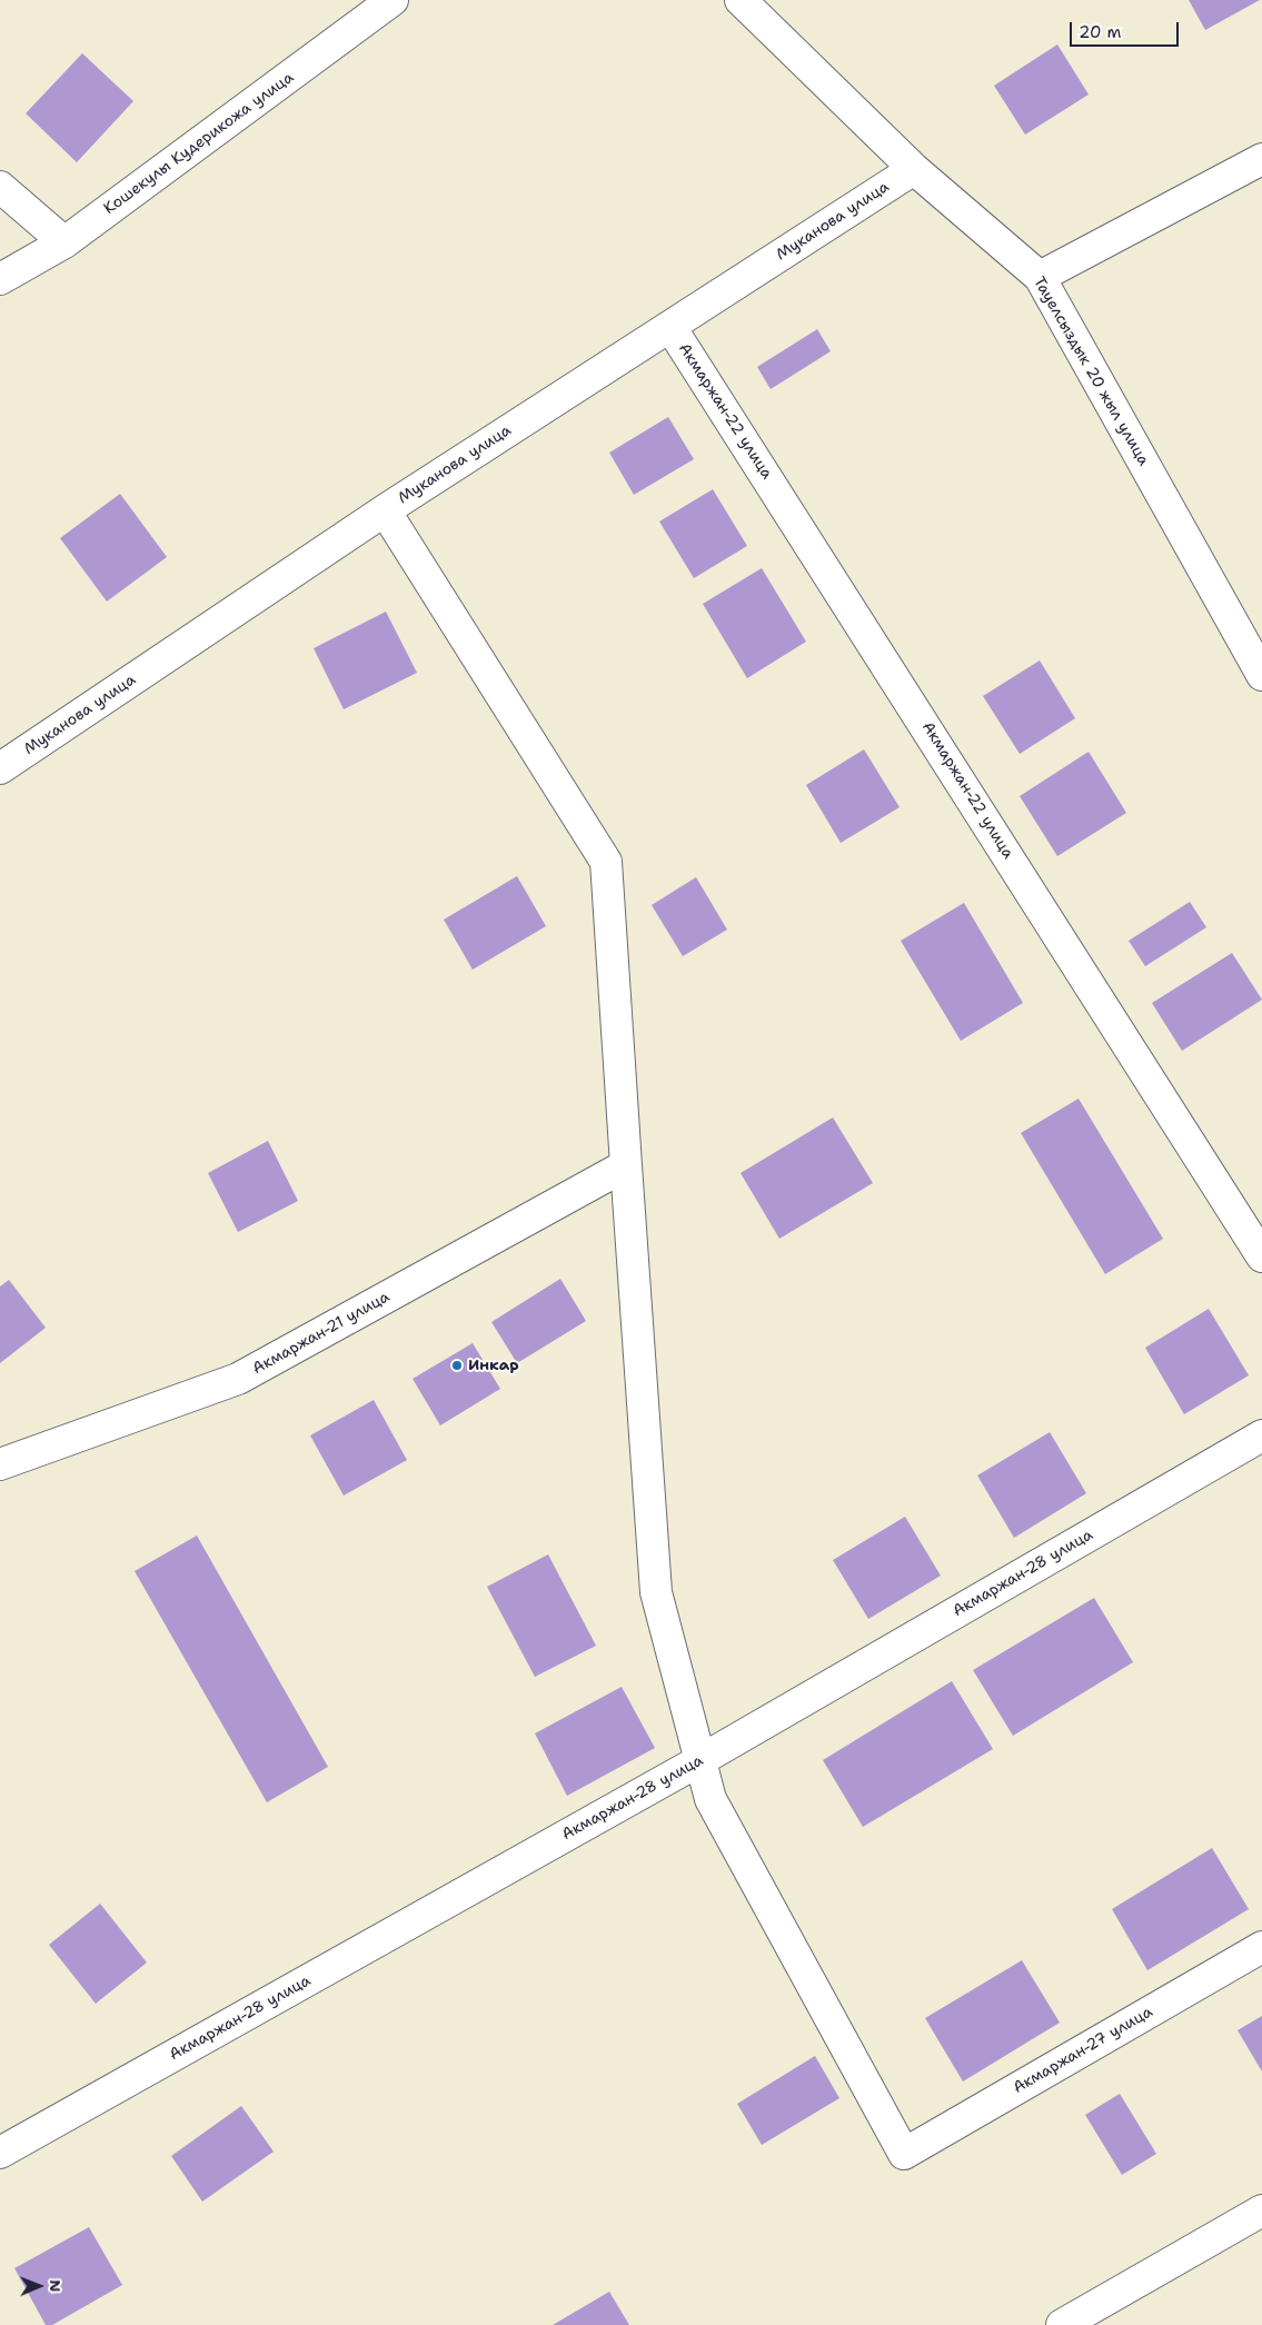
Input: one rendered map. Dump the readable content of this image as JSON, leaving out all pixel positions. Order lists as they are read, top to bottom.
{
  "streets": {
    "street": [
      "Кошекулы Кудерикожа улица",
      "Муканова улица",
      "Тауелсыздык 20 жыл улица",
      "Акмаржан-22 улица",
      "Акмаржан-21 улица",
      "Акмаржан-28 улица",
      "Акмаржан-27 улица"
    ]
  },
  "crossings": [
    ["Муканова улица", "Тауелсыздык 20 жыл улица"],
    ["Муканова улица", "Акмаржан-22 улица"],
    ["Акмаржан-28 улица", "Акмаржан-27 улица"]
  ],
  "places": ["Инкар"],
  "scale_bar": "20 m",
  "north": "right"
}
